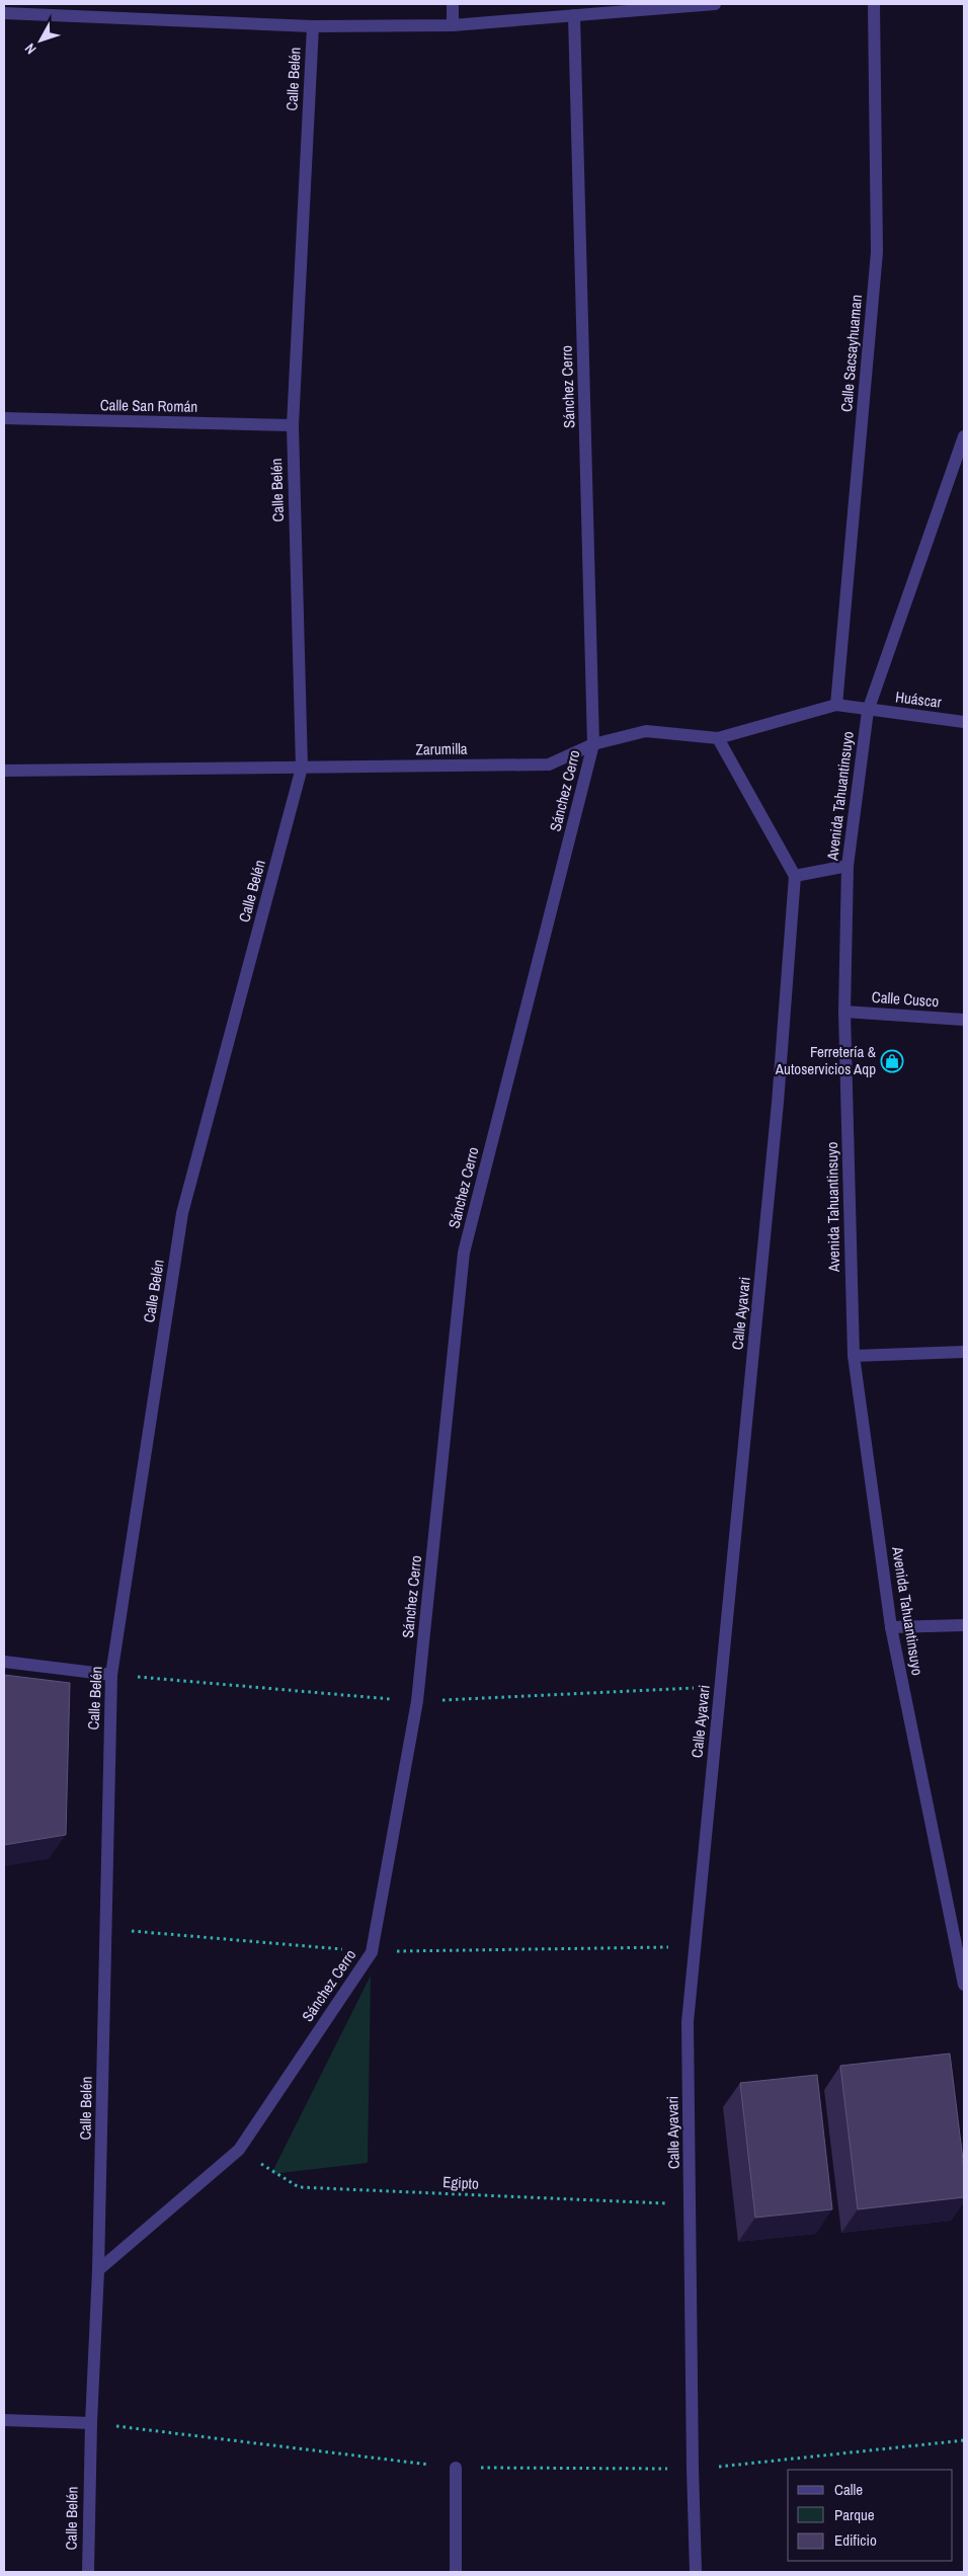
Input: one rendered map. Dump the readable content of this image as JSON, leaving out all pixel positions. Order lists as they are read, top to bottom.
{
  "streets": {
    "street": [
      "Calle Belén",
      "Calle Sacsayhuaman",
      "Sánchez Cerro",
      "Calle San Román",
      "Huáscar",
      "Zarumilla",
      "Avenida Tahuantinsuyo",
      "Calle Cusco",
      "Calle Ayavari"
    ],
    "path": ["Egipto"]
  },
  "crossings": [
    ["Calle Belén", "Sánchez Cerro"],
    ["Calle Belén", "Calle San Román"],
    ["Calle Belén", "Zarumilla"],
    ["Calle Sacsayhuaman", "Zarumilla"],
    ["Sánchez Cerro", "Zarumilla"],
    ["Sánchez Cerro", "Egipto"],
    ["Huáscar", "Zarumilla"],
    ["Huáscar", "Avenida Tahuantinsuyo"],
    ["Zarumilla", "Avenida Tahuantinsuyo"],
    ["Avenida Tahuantinsuyo", "Calle Cusco"],
    ["Calle Ayavari", "Egipto"]
  ],
  "places": {
    "shop": ["Ferretería & Autoservicios Aqp"]
  },
  "legend": ["Calle", "Parque", "Edificio"],
  "north": "bottom left"
}
